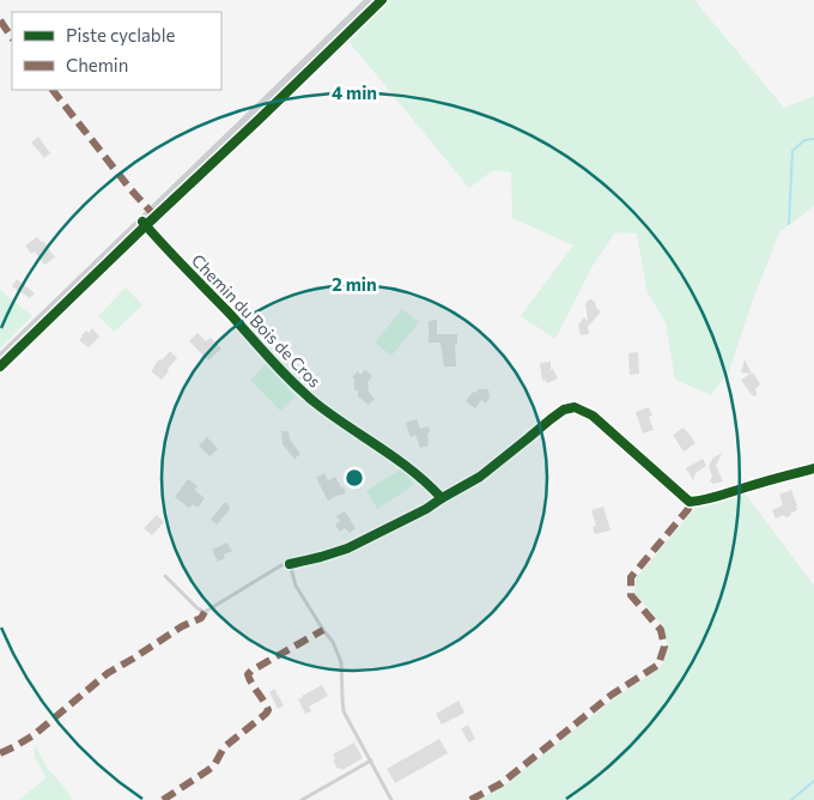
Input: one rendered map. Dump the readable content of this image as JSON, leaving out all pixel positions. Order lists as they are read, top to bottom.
{
  "streets": {
    "street": ["Chemin du Bois de Cros"]
  },
  "legend": ["Piste cyclable", "Chemin"],
  "rings": ["4 min", "2 min"]
}
